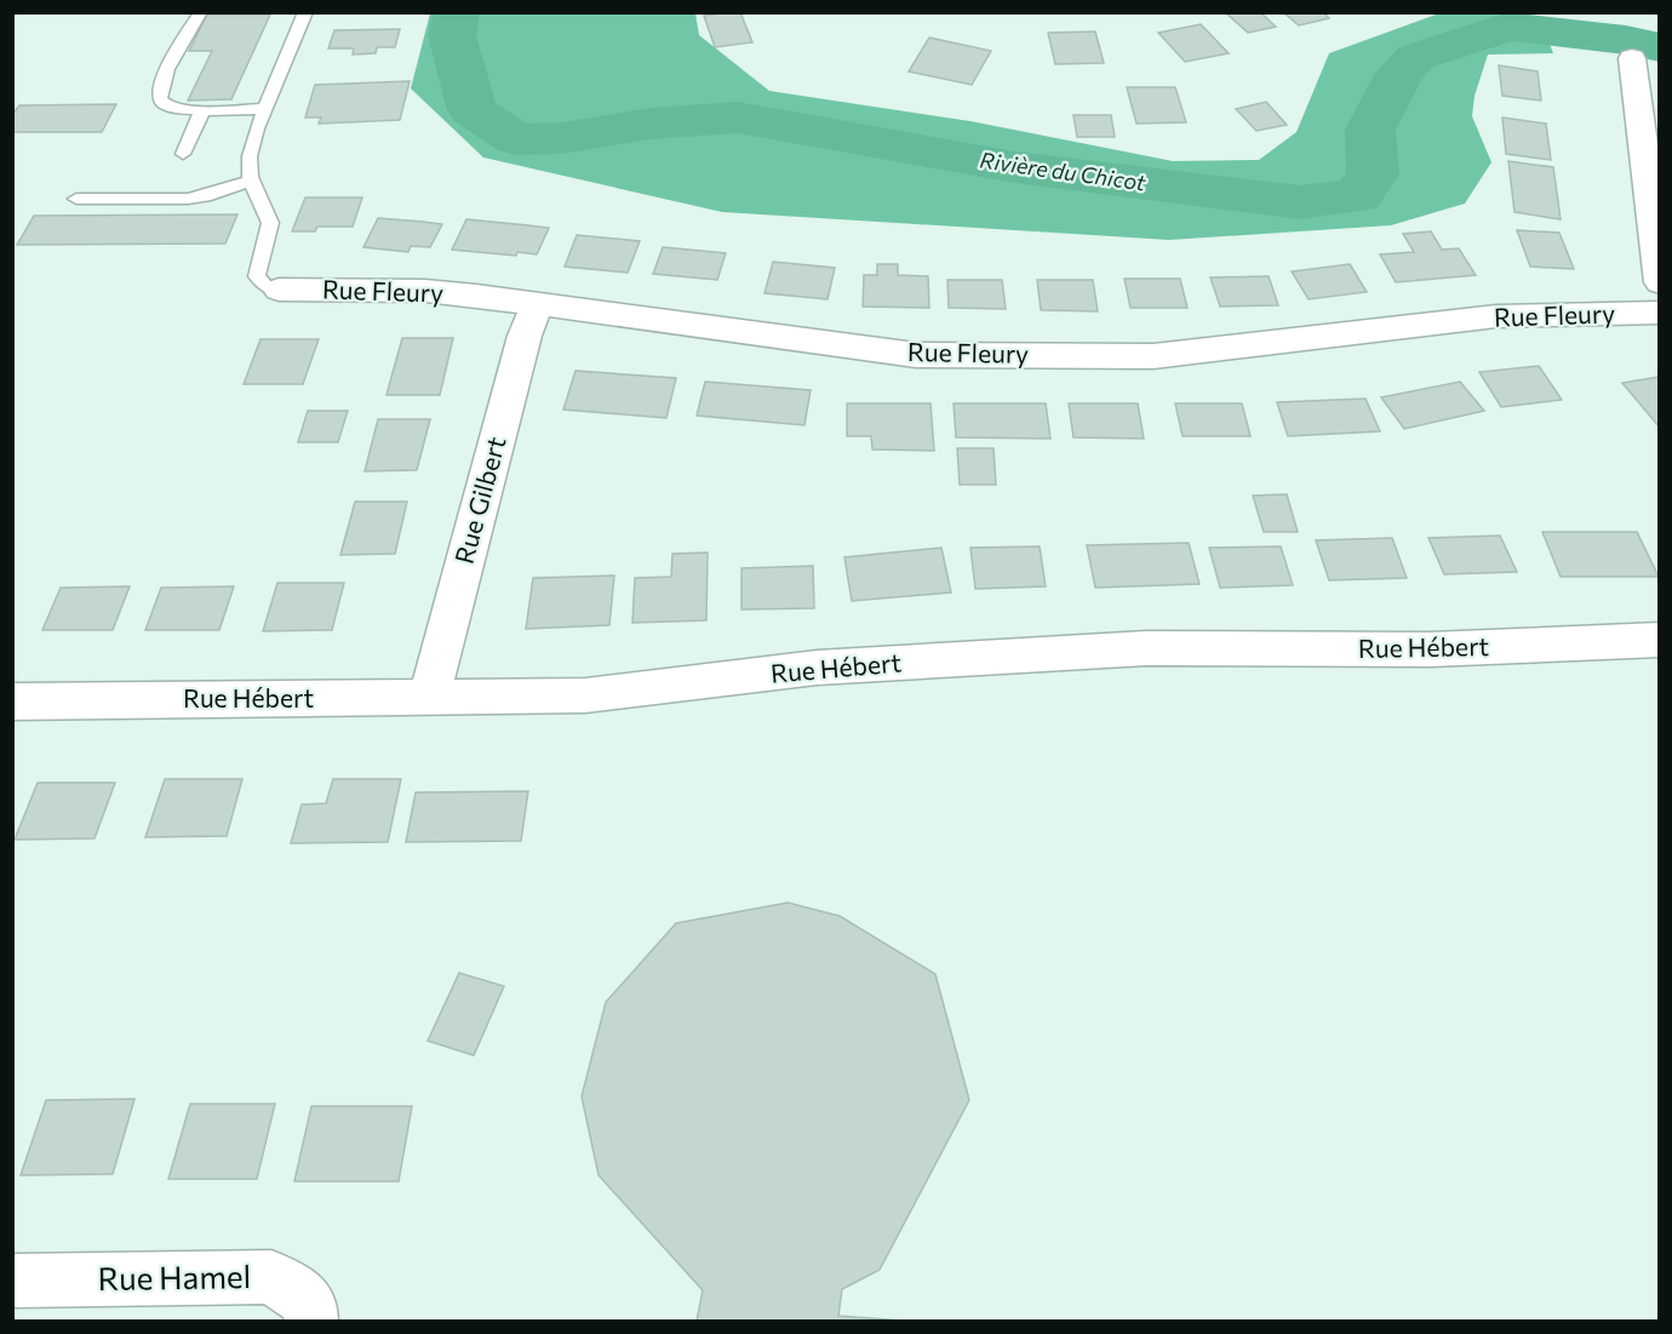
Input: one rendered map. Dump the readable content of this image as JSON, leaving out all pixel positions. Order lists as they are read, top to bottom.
{
  "streets": {
    "street": [
      "Rue Fleury",
      "Rue Gilbert",
      "Rue Hébert",
      "Rue Hamel"
    ]
  },
  "crossings": [
    ["Rue Fleury", "Rue Gilbert"],
    ["Rue Gilbert", "Rue Hébert"]
  ],
  "water": ["Rivière du Chicot"]
}
